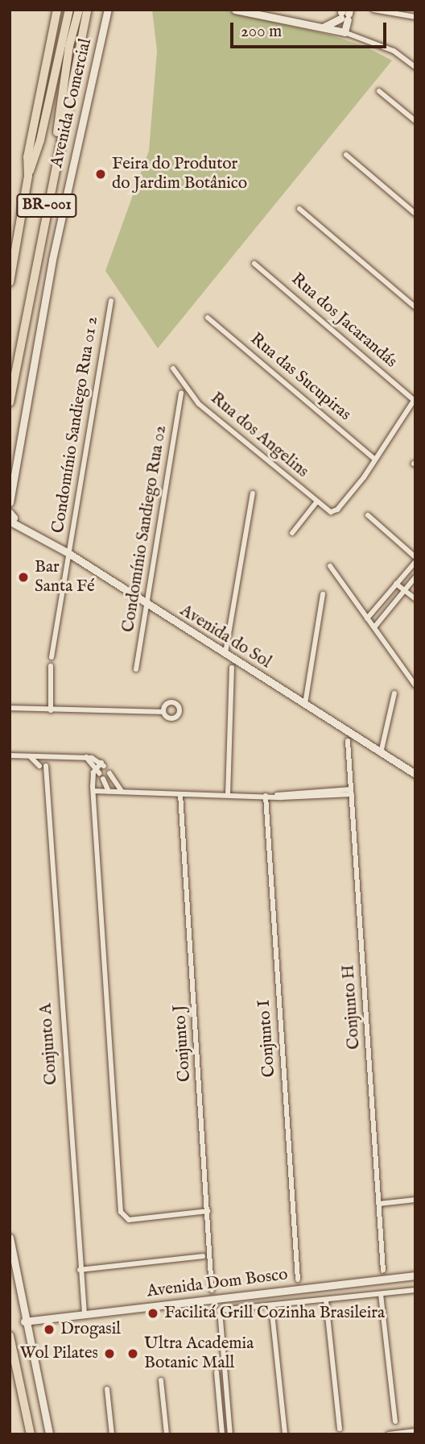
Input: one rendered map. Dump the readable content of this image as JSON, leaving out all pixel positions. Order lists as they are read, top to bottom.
{
  "streets": {
    "highway": ["BR-001"],
    "street": [
      "Avenida Comercial",
      "Rua dos Jacarandás",
      "Rua das Sucupiras",
      "Condomínio Sandiego Rua 01 2",
      "Rua dos Angelins",
      "Condomínio Sandiego Rua 02",
      "Avenida do Sol",
      "Conjunto H",
      "Conjunto I",
      "Conjunto J",
      "Conjunto A",
      "Avenida Dom Bosco"
    ]
  },
  "crossings": [
    ["Rua das Sucupiras", "Rua dos Angelins"],
    ["Condomínio Sandiego Rua 01 2", "Avenida do Sol"],
    ["Condomínio Sandiego Rua 02", "Avenida do Sol"],
    ["Conjunto A", "Avenida Dom Bosco"]
  ],
  "places": [
    "Feira do Produtor do Jardim Botânico",
    "Bar Santa Fé",
    "Facilitá Grill Cozinha Brasileira",
    "Drogasil",
    "Wol Pilates",
    "Ultra Academia Botanic Mall"
  ],
  "scale_bar": "200 m"
}
